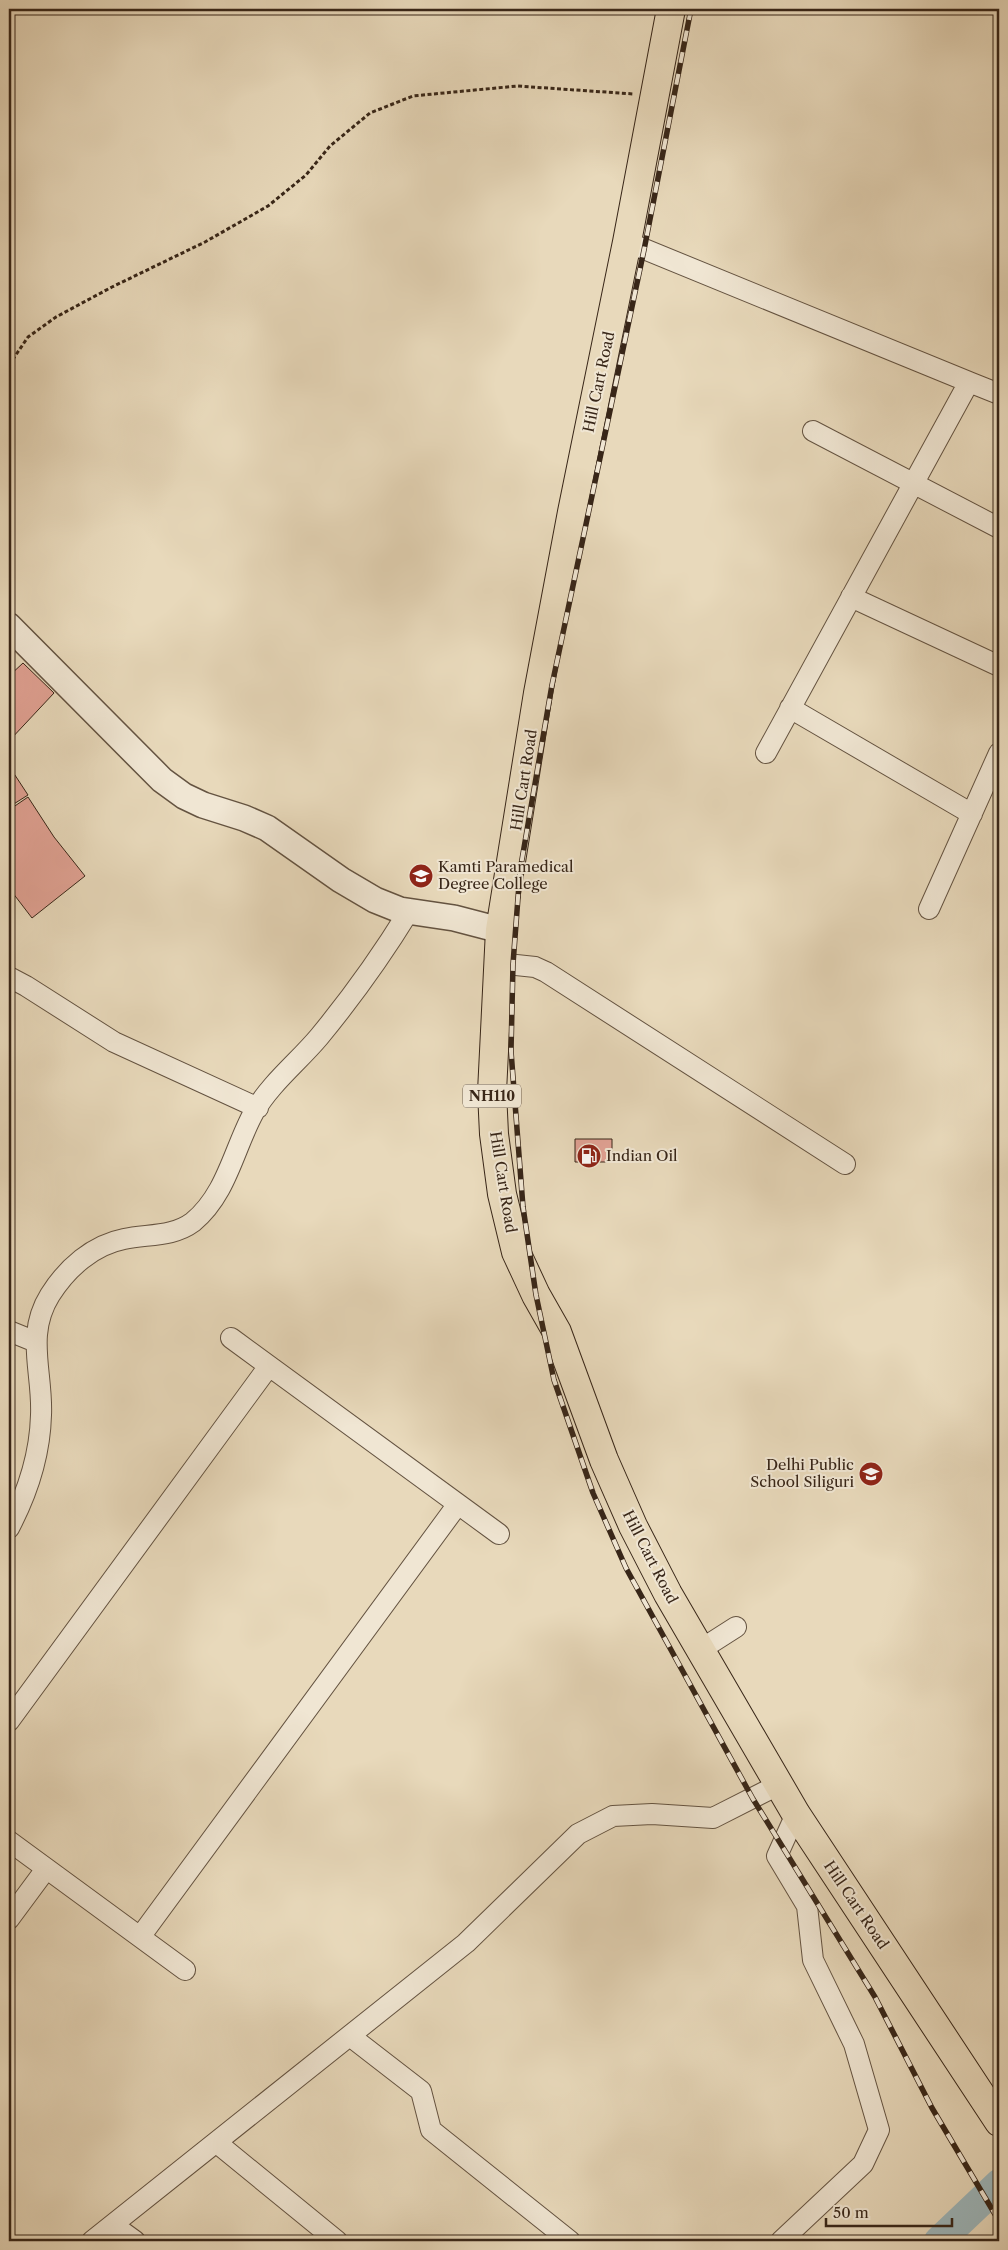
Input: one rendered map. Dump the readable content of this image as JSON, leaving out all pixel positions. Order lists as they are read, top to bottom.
{
  "streets": {
    "highway": ["Hill Cart Road", "NH110"]
  },
  "places": {
    "school or university": ["Kamti Paramedical Degree College", "Delhi Public School Siliguri"],
    "fuel station": ["Indian Oil"]
  },
  "scale_bar": "50 m"
}
